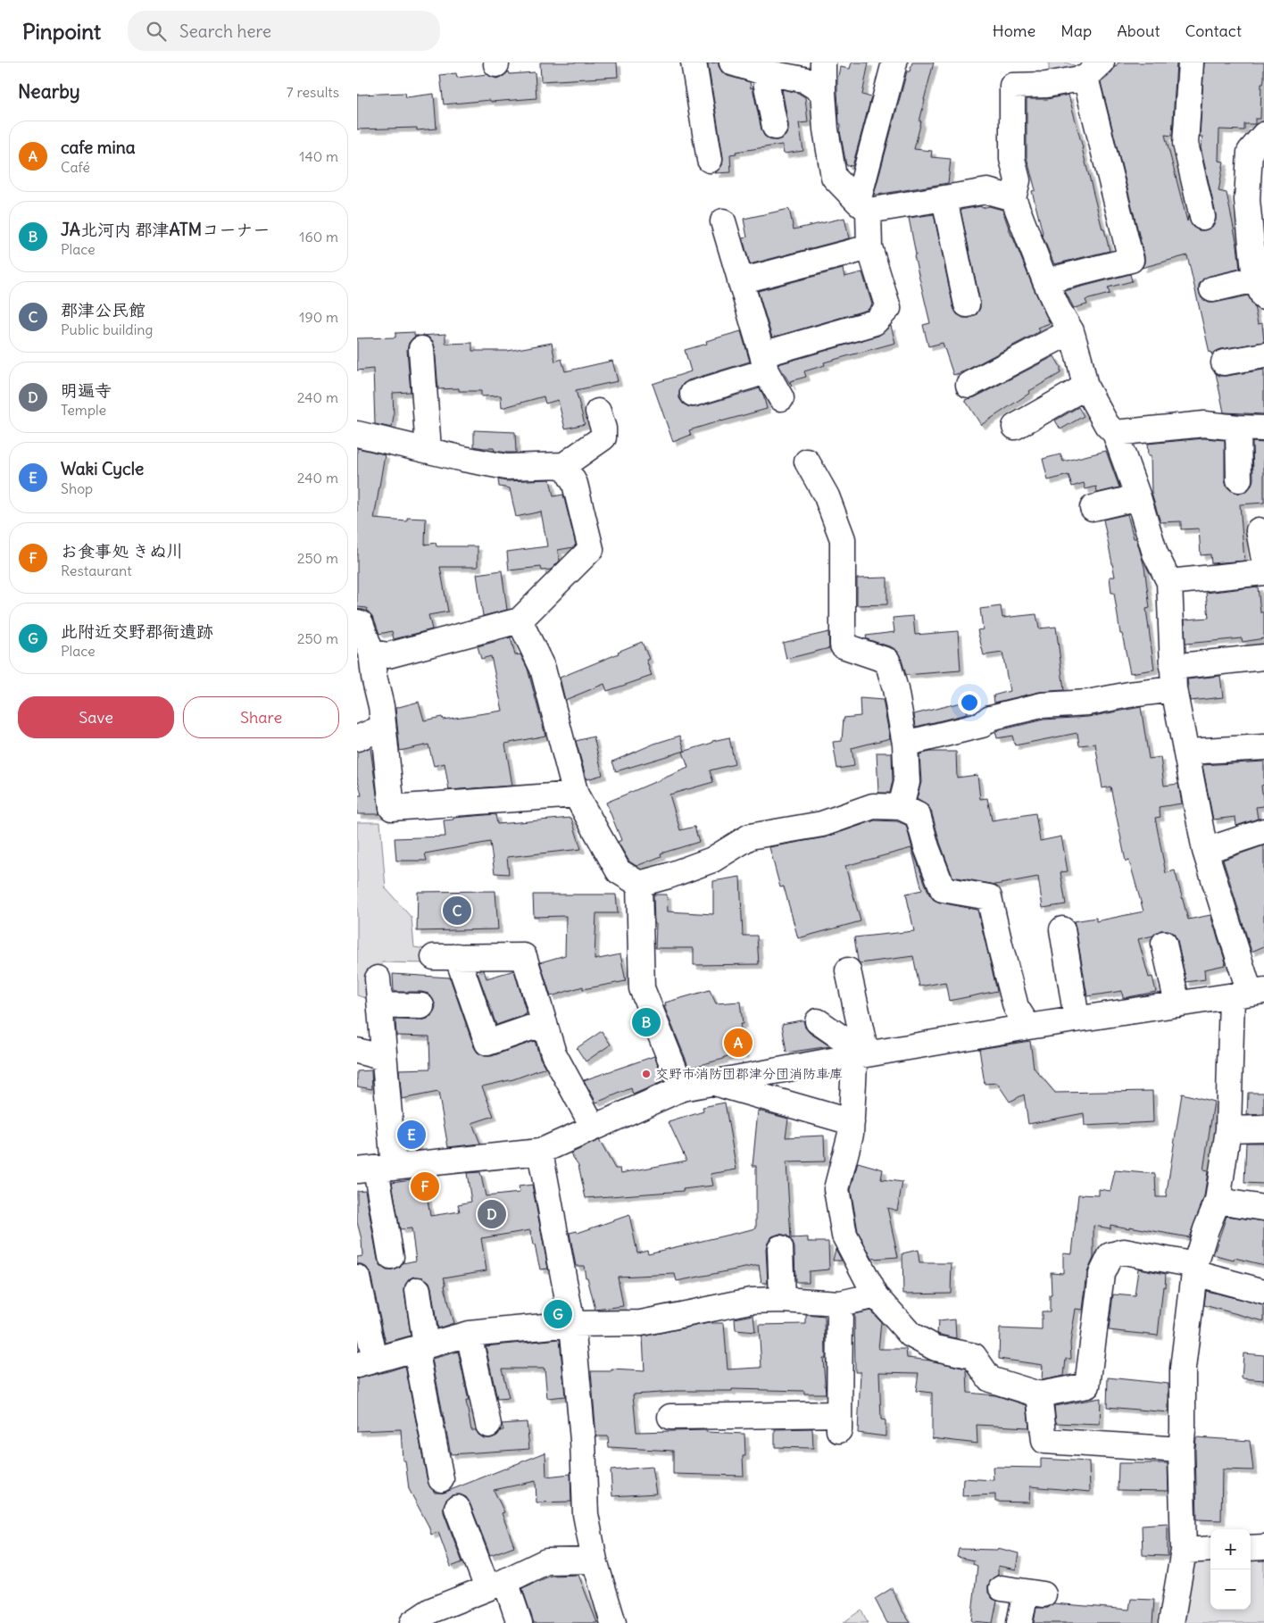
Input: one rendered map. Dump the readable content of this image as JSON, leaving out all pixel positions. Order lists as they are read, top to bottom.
{
  "places": ["交野市消防団郡津分団消防車庫"],
  "page": {
    "header": "Pinpoint",
    "search": "Search here",
    "nav": [
      "Home",
      "Map",
      "About",
      "Contact"
    ],
    "heading": ["Nearby", "7 results"],
    "list": [
      {
        "mark": "A",
        "name": "cafe mina",
        "note": "Café",
        "value": "140 m"
      },
      {
        "mark": "B",
        "name": "JA北河内 郡津ATMコーナー",
        "note": "Place",
        "value": "160 m"
      },
      {
        "mark": "C",
        "name": "郡津公民館",
        "note": "Public building",
        "value": "190 m"
      },
      {
        "mark": "D",
        "name": "明遍寺",
        "note": "Temple",
        "value": "240 m"
      },
      {
        "mark": "E",
        "name": "Waki Cycle",
        "note": "Shop",
        "value": "240 m"
      },
      {
        "mark": "F",
        "name": "お食事処 きぬ川",
        "note": "Restaurant",
        "value": "250 m"
      },
      {
        "mark": "G",
        "name": "此附近交野郡衙遺跡",
        "note": "Place",
        "value": "250 m"
      }
    ],
    "buttons": ["Save", "Share"],
    "pins": [
      "C",
      "B",
      "A",
      "E",
      "F",
      "D",
      "G"
    ],
    "map_buttons": ["+", "−"]
  }
}
